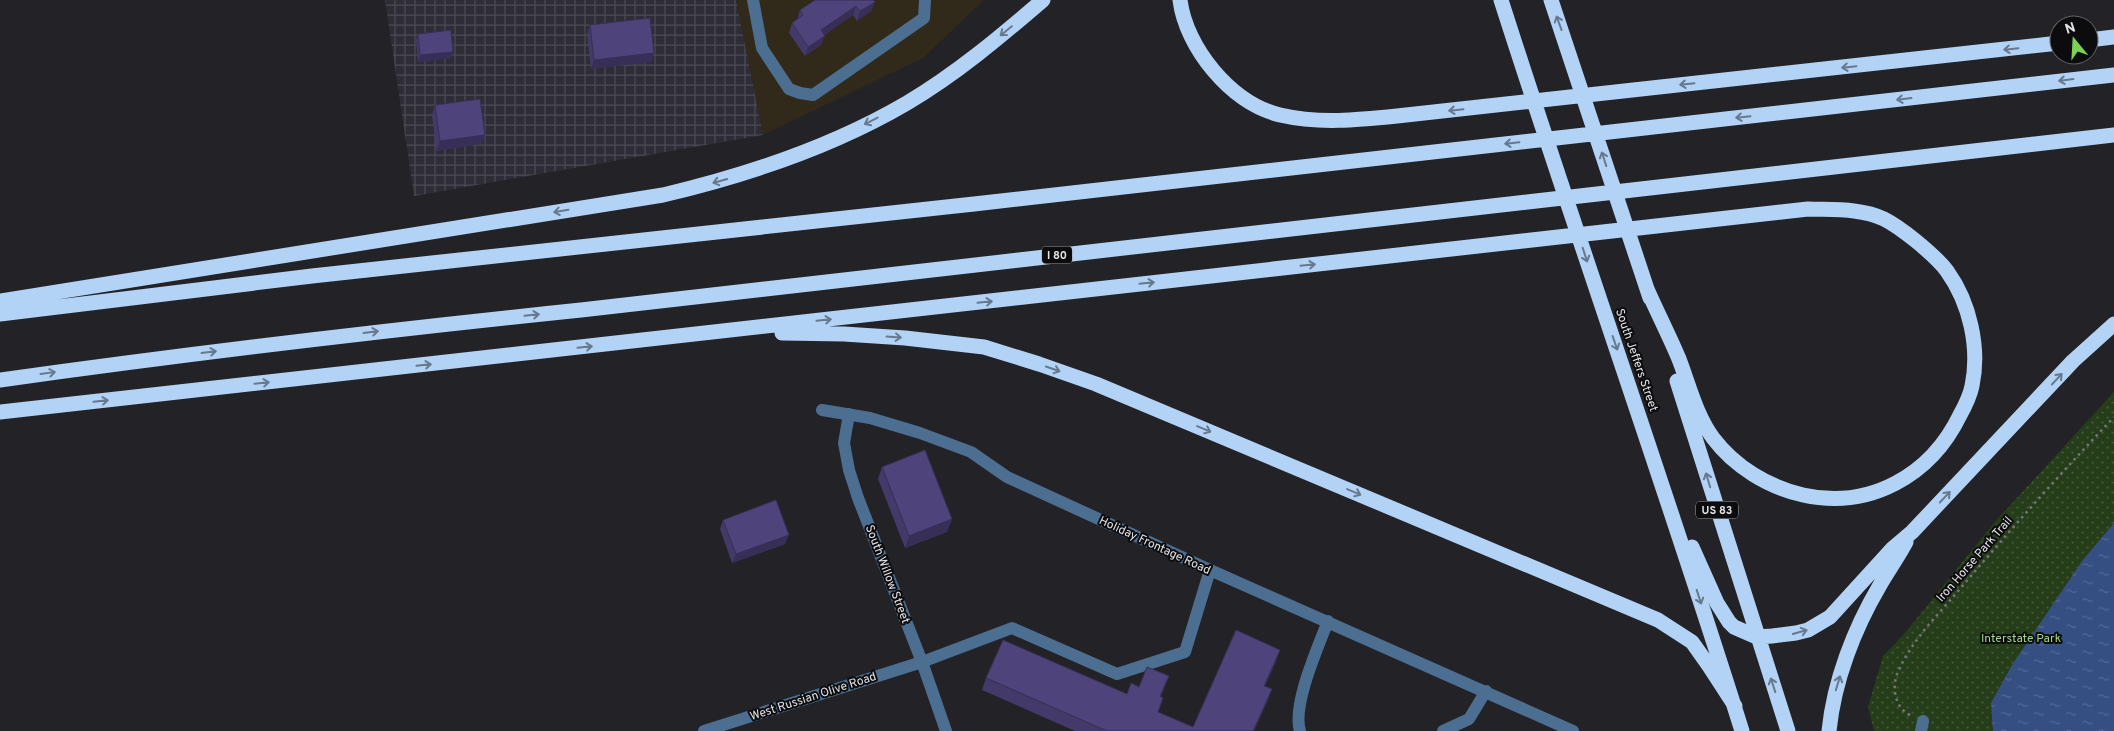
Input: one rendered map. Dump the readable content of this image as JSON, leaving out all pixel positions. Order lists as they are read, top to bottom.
{
  "streets": {
    "highway": ["I 80", "South Jeffers Street", "US 83"],
    "street": ["Holiday Frontage Road", "South Willow Street", "West Russian Olive Road"],
    "path": ["Iron Horse Park Trail"]
  },
  "crossings": [
    ["Holiday Frontage Road", "South Willow Street"],
    ["Holiday Frontage Road", "West Russian Olive Road"],
    ["South Willow Street", "West Russian Olive Road"]
  ],
  "parks": ["Interstate Park"],
  "north": "top"
}
